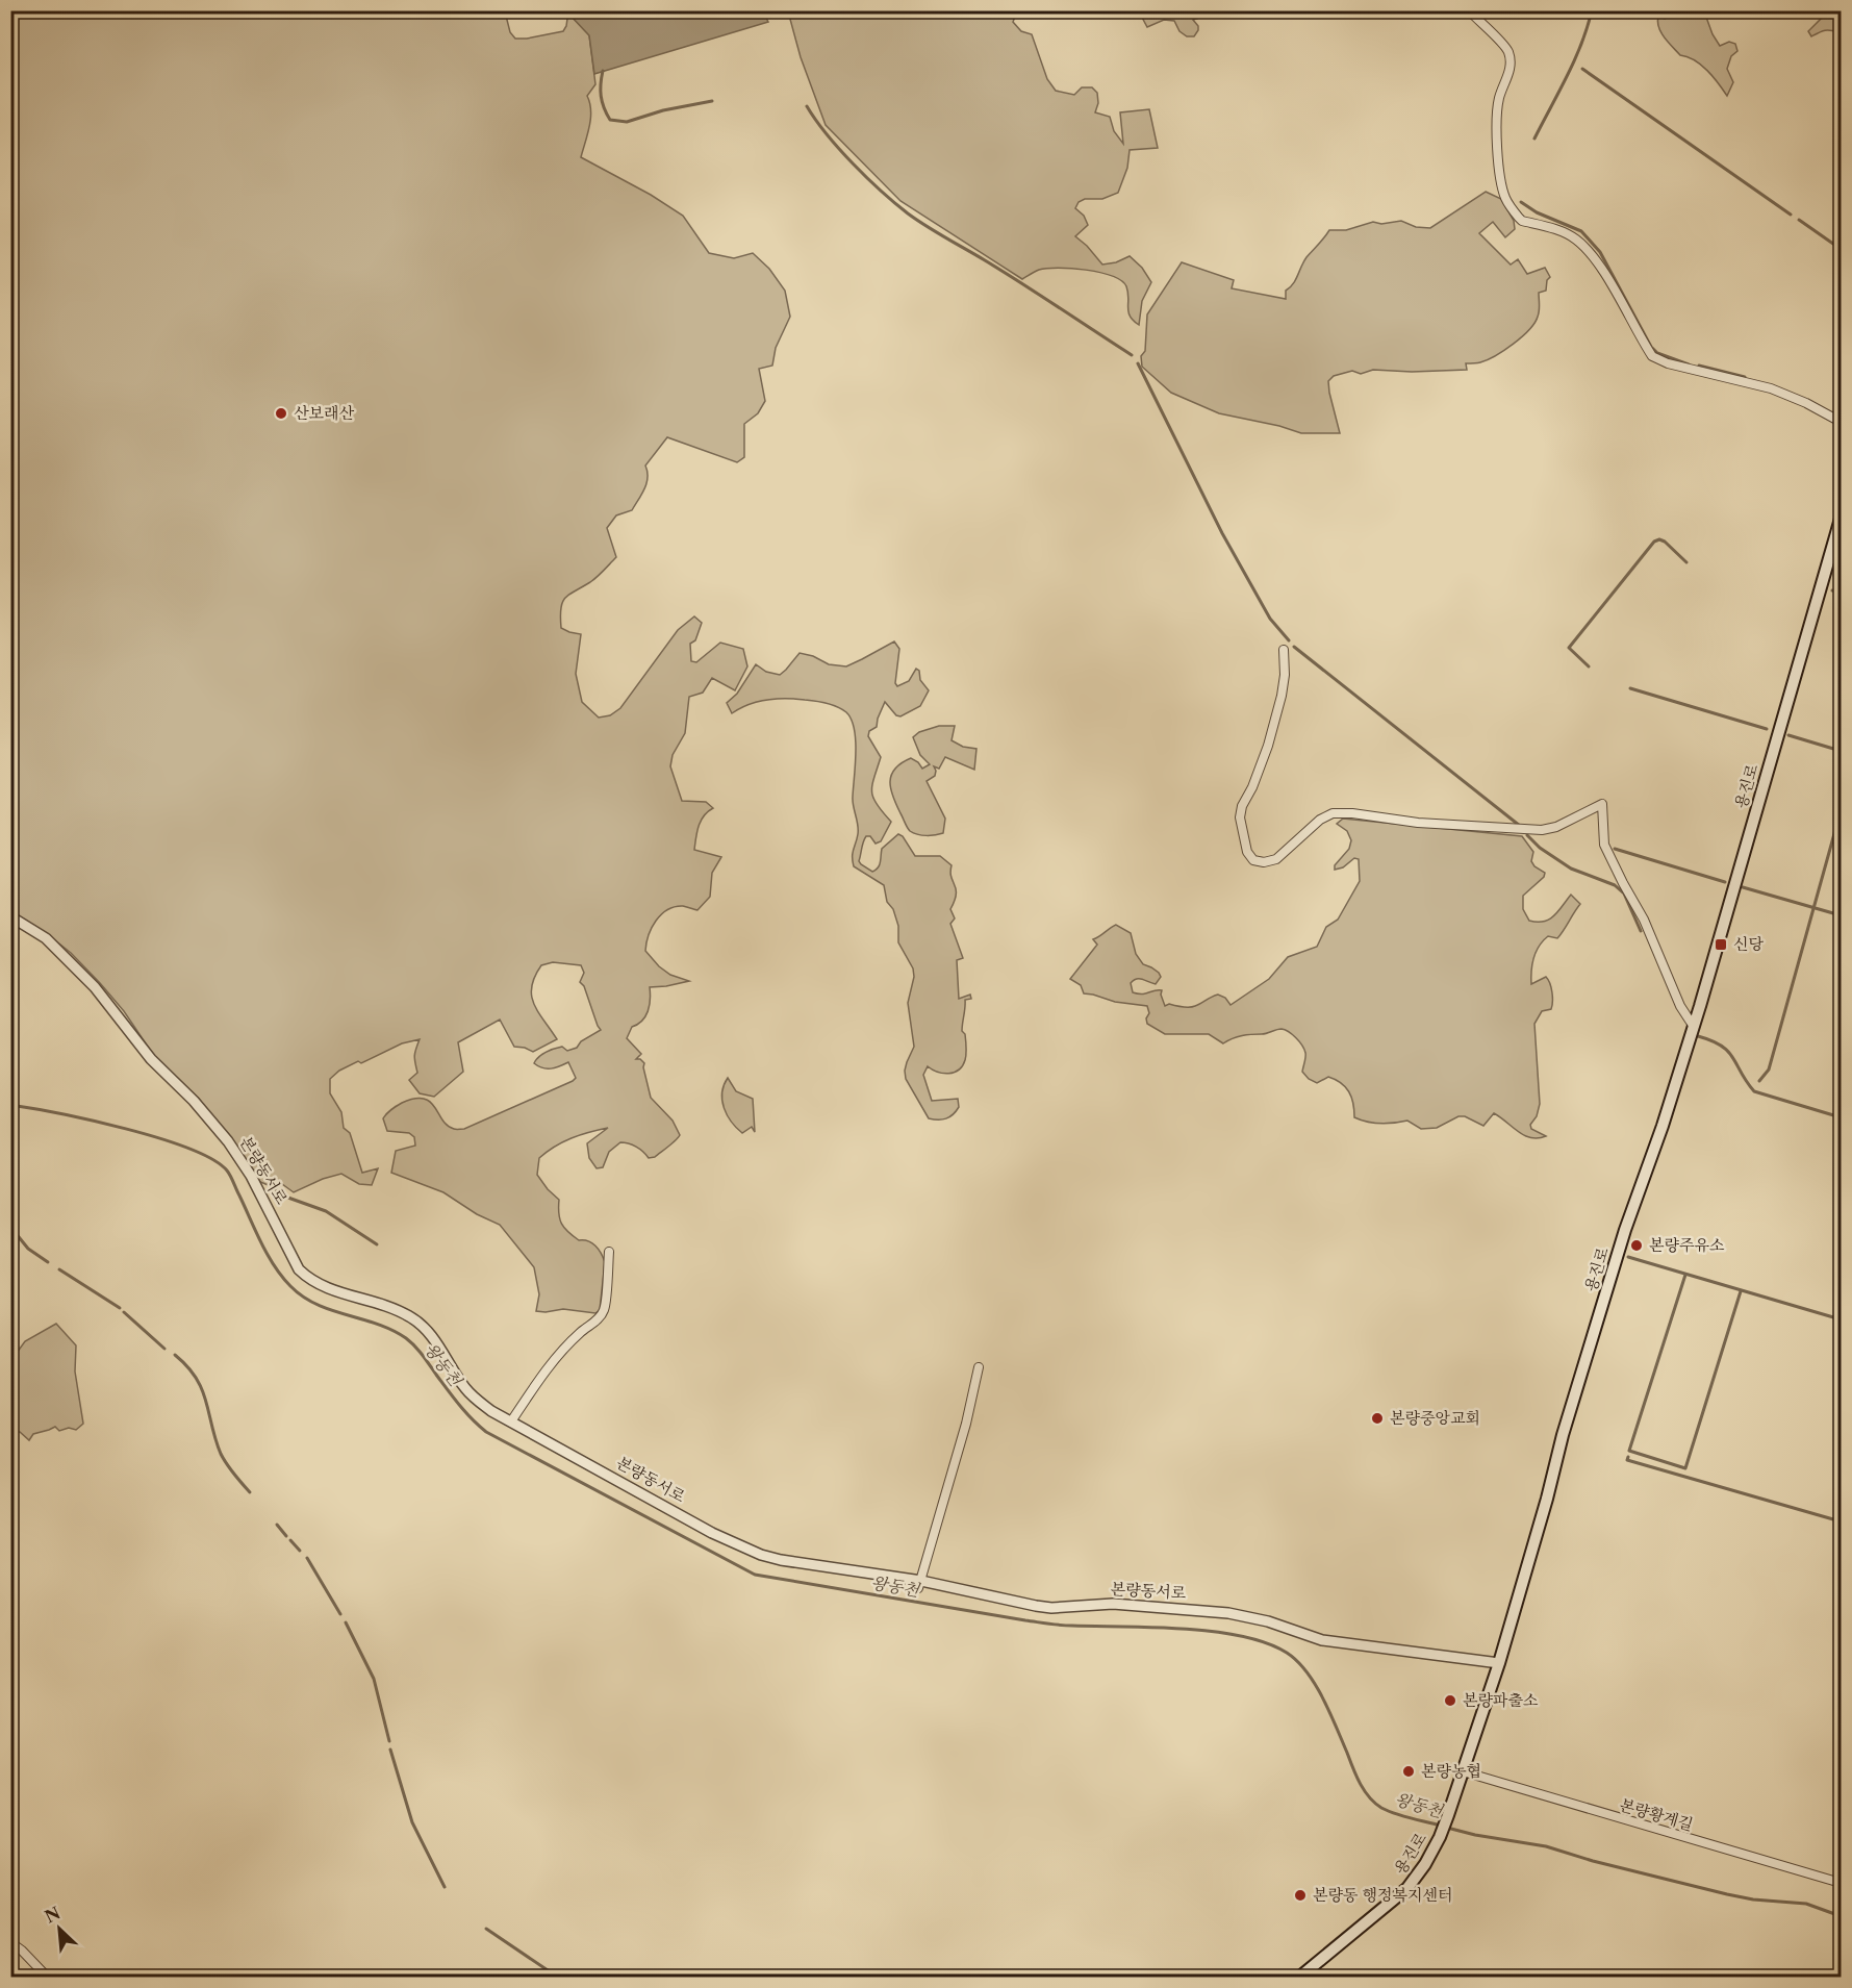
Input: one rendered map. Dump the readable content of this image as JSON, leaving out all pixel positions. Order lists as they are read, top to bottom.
{
  "streets": {
    "main road": ["용진로"],
    "street": ["본량동서로", "본량황계길"]
  },
  "crossings": [
    ["용진로", "본량동서로"],
    ["용진로", "본량황계길"]
  ],
  "water": ["왕동천"],
  "places": {
    "other": [
      "산보래산",
      "본량주유소",
      "본량중앙교회",
      "본량파출소",
      "본량농협",
      "본량동 행정복지센터"
    ],
    "transit": ["신당"]
  },
  "north": "top left"
}
